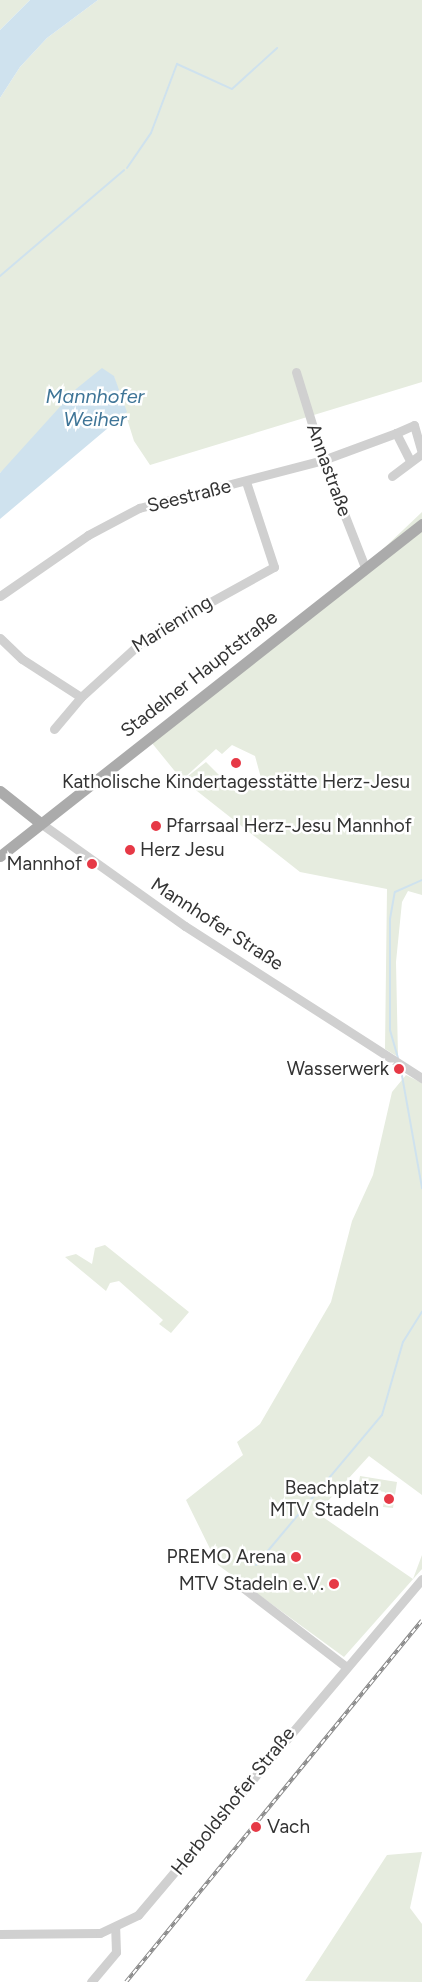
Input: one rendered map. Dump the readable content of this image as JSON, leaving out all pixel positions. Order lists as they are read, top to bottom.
{
  "streets": {
    "main road": ["Stadelner Hauptstraße", "Mannhofer Straße"],
    "street": [
      "Annastraße",
      "Seestraße",
      "Marienring",
      "Herboldshofer Straße"
    ]
  },
  "crossings": [
    ["Annastraße", "Seestraße"],
    ["Annastraße", "Stadelner Hauptstraße"],
    ["Seestraße", "Marienring"],
    ["Stadelner Hauptstraße", "Mannhofer Straße"]
  ],
  "water": ["Mannhofer Weiher"],
  "places": [
    "Katholische Kindertagesstätte Herz-Jesu",
    "Pfarrsaal Herz-Jesu Mannhof",
    "Herz Jesu",
    "Mannhof",
    "Wasserwerk",
    "Beachplatz MTV Stadeln",
    "PREMO Arena",
    "MTV Stadeln e.V.",
    "Vach"
  ]
}
